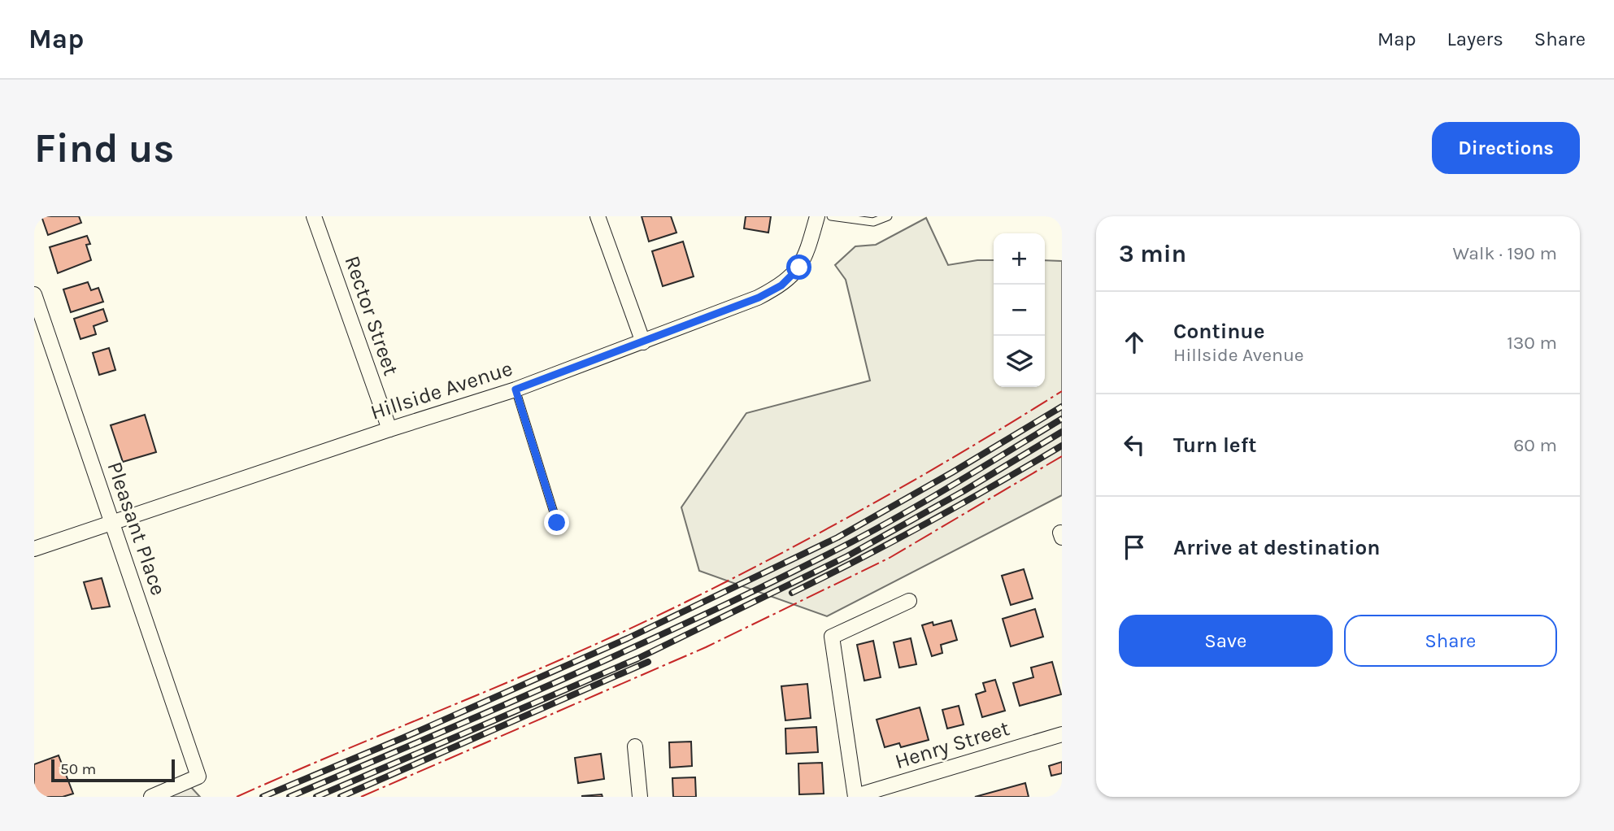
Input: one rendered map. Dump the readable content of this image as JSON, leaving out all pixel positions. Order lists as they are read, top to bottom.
{
  "streets": {
    "street": [
      "Rector Street",
      "Hillside Avenue",
      "Pleasant Place",
      "Henry Street"
    ]
  },
  "crossings": [
    ["Rector Street", "Hillside Avenue"],
    ["Hillside Avenue", "Pleasant Place"]
  ],
  "scale_bar": "50 m",
  "page": {
    "header": "Map",
    "nav": ["Map", "Layers", "Share"],
    "buttons": [
      "Directions",
      ["Save", "Share"]
    ],
    "title": "Find us",
    "heading": ["3 min", "Walk · 190 m"],
    "map_buttons": ["+", "−"],
    "list": [
      ["Continue", "Hillside Avenue", "130 m"],
      ["Turn left", "60 m"],
      "Arrive at destination"
    ],
    "scale": "50 m"
  }
}
